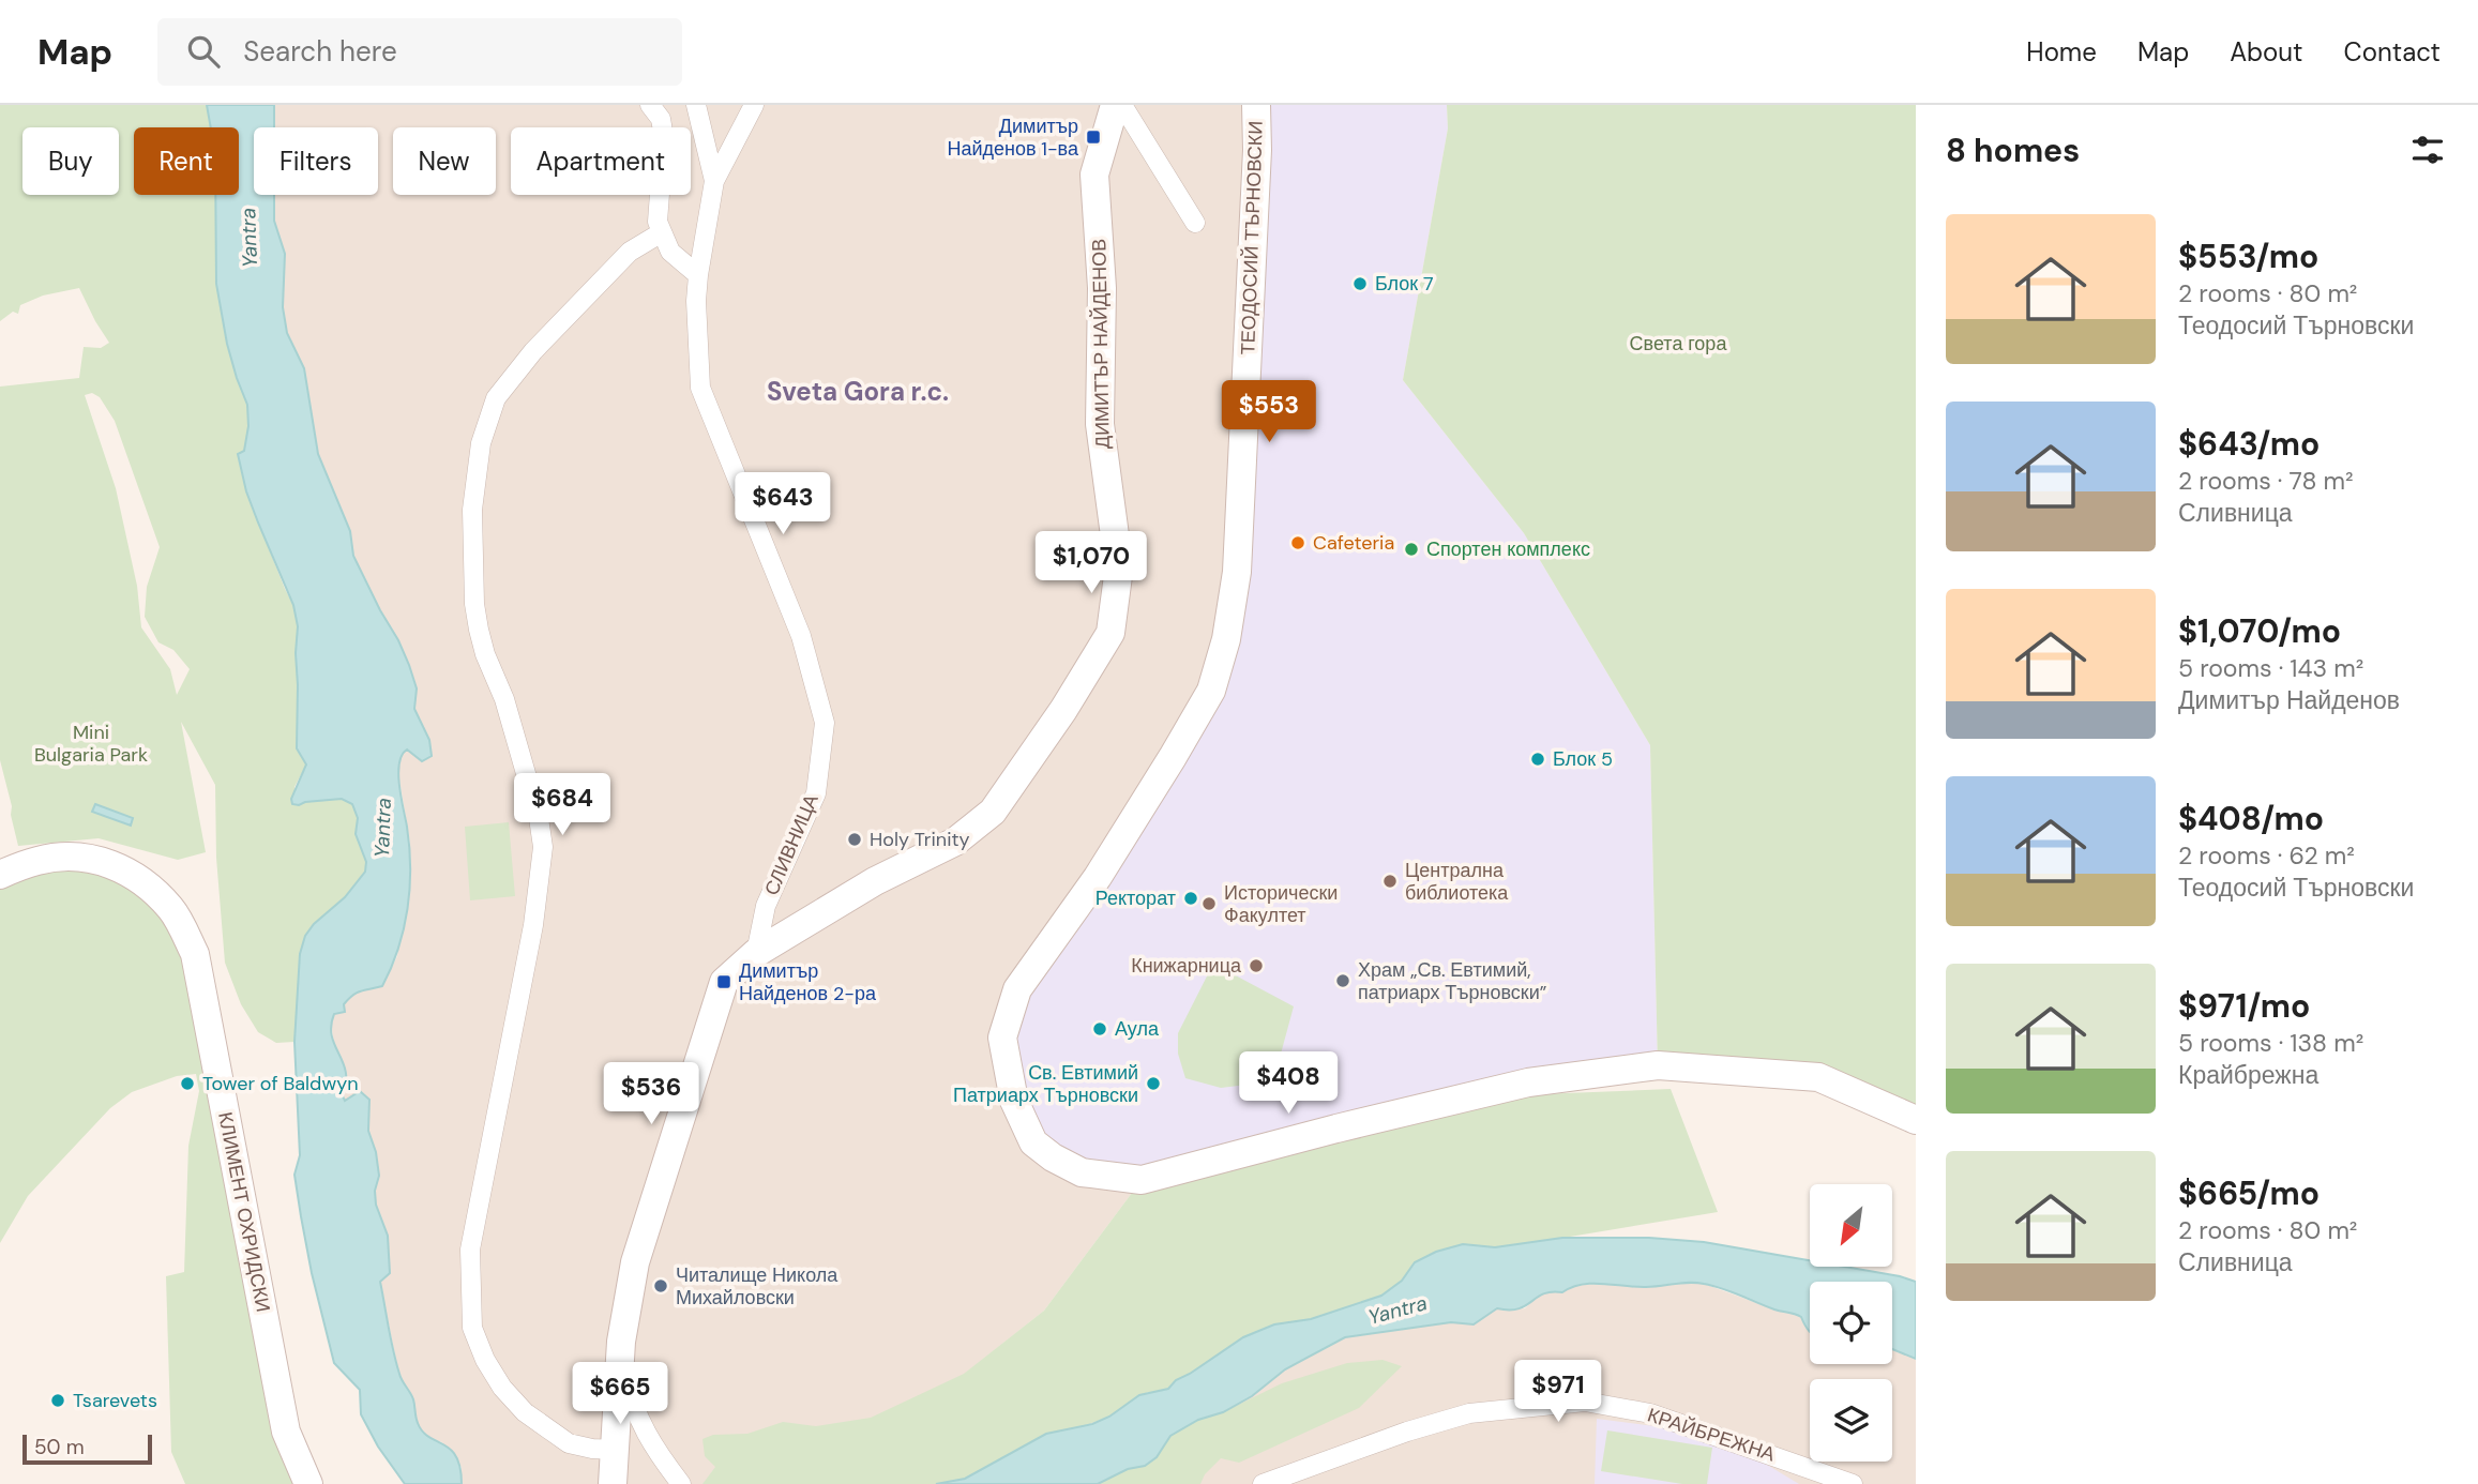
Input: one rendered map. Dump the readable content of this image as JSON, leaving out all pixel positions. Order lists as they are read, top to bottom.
{
  "streets": {
    "street": [
      "ТЕОДОСИЙ ТЪРНОВСКИ",
      "ДИМИТЪР НАЙДЕНОВ",
      "СЛИВНИЦА",
      "КЛИМЕНТ ОХРИДСКИ",
      "КРАЙБРЕЖНА"
    ]
  },
  "crossings": [
    ["ДИМИТЪР НАЙДЕНОВ", "СЛИВНИЦА"]
  ],
  "districts": ["Sveta Gora r.c."],
  "water": ["Yantra"],
  "parks": ["Света гора", "Mini Bulgaria Park"],
  "places": {
    "transit": ["Димитър Найденов 1-ва", "Димитър Найденов 2-ра"],
    "other": [
      "Блок 7",
      "Cafeteria",
      "Спортен комплекс",
      "Блок 5",
      "Holy Trinity",
      "Централна библиотека",
      "Ректорат",
      "Исторически Факултет",
      "Книжарница",
      "Храм „Св. Евтимий, патриарх Търновски”",
      "Аула",
      "Tower of Baldwyn",
      "Св. Евтимий Патриарх Търновски",
      "Читалище Никола Михайловски",
      "Tsarevets"
    ]
  },
  "scale_bar": "50 m",
  "north": "bottom left",
  "page": {
    "header": "Map",
    "search": "Search here",
    "nav": [
      "Home",
      "Map",
      "About",
      "Contact"
    ],
    "heading": "8 homes",
    "chip": [
      "Buy",
      "Rent",
      "Filters",
      "New",
      "Apartment"
    ],
    "list": [
      {
        "name": "$553/mo",
        "note": "2 rooms · 80 m² · Теодосий Търновски"
      },
      {
        "name": "$643/mo",
        "note": "2 rooms · 78 m² · Сливница"
      },
      {
        "name": "$1,070/mo",
        "note": "5 rooms · 143 m² · Димитър Найденов"
      },
      {
        "name": "$408/mo",
        "note": "2 rooms · 62 m² · Теодосий Търновски"
      },
      {
        "name": "$971/mo",
        "note": "5 rooms · 138 m² · Крайбрежна"
      },
      {
        "name": "$665/mo",
        "note": "2 rooms · 80 m² · Сливница"
      }
    ],
    "price": [
      "$553",
      "$643",
      "$1,070",
      "$684",
      "$408",
      "$536",
      "$971",
      "$665"
    ],
    "scale": "50 m"
  }
}
